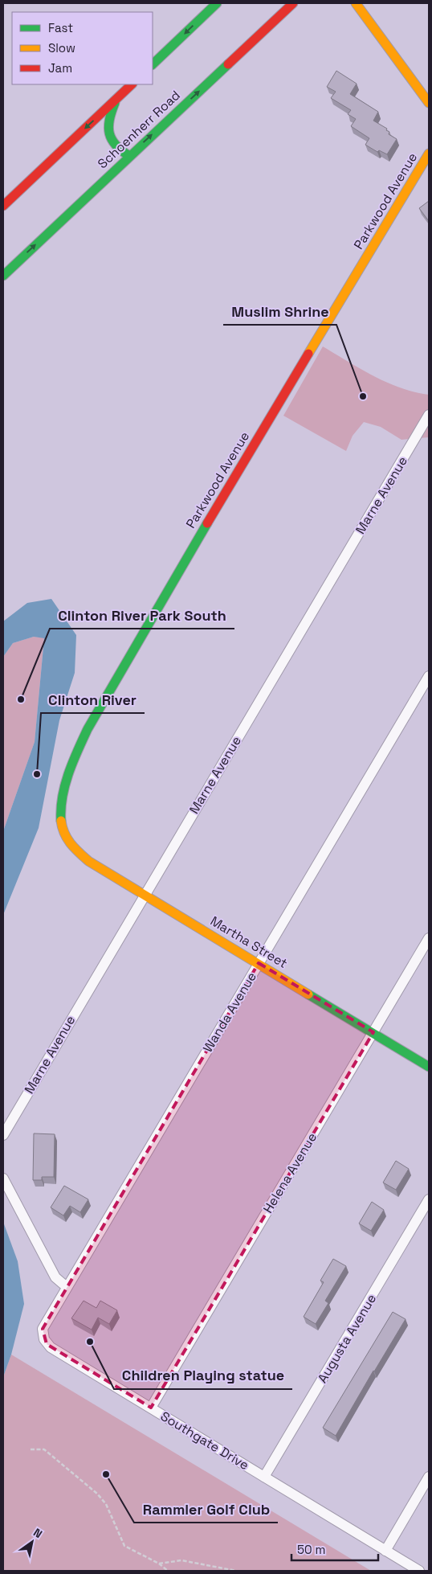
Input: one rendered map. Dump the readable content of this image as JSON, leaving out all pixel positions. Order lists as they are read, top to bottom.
{
  "streets": {
    "street": [
      "Schoenherr Road",
      "Parkwood Avenue",
      "Marne Avenue",
      "Martha Street",
      "Wanda Avenue",
      "Helena Avenue",
      "Augusta Avenue",
      "Southgate Drive"
    ]
  },
  "crossings": [
    ["Parkwood Avenue", "Martha Street"],
    ["Marne Avenue", "Martha Street"],
    ["Martha Street", "Wanda Avenue"],
    ["Martha Street", "Helena Avenue"],
    ["Wanda Avenue", "Southgate Drive"],
    ["Helena Avenue", "Southgate Drive"],
    ["Augusta Avenue", "Southgate Drive"]
  ],
  "places": [
    "Muslim Shrine",
    "Clinton River Park South",
    "Clinton River",
    "Children Playing statue",
    "Rammler Golf Club"
  ],
  "legend": ["Fast", "Slow", "Jam"],
  "scale_bar": "50 m",
  "north": "top right"
}
